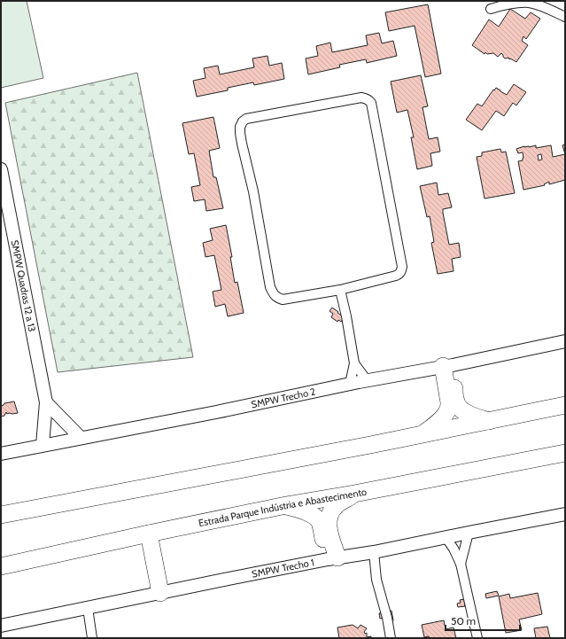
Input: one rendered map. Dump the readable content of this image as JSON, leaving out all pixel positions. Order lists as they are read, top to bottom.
{
  "streets": {
    "highway": ["Estrada Parque Indústria e Abastecimento"],
    "street": ["SMPW Quadras 12 a 13", "SMPW Trecho 2", "SMPW Trecho 1"]
  },
  "crossings": [
    ["SMPW Quadras 12 a 13", "SMPW Trecho 2"]
  ],
  "scale_bar": "50 m"
}
